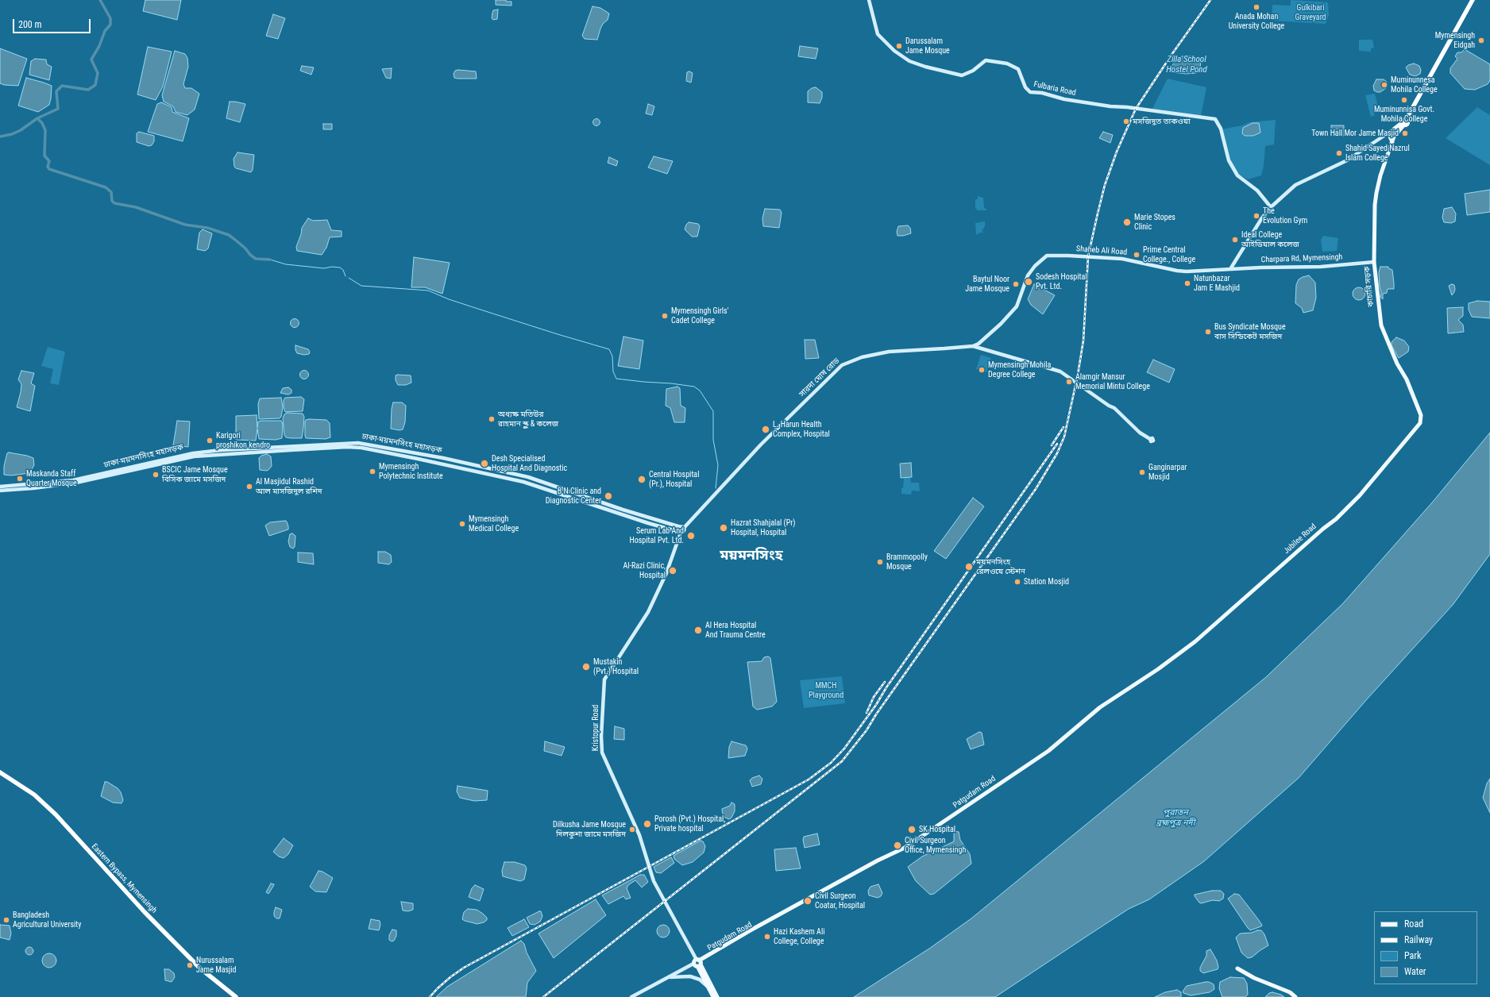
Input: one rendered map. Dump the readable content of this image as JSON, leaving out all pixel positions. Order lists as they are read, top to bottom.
{
  "streets": {
    "highway": ["Eastern Bypass, Mymensingh"],
    "main road": [
      "Fulbaria Road",
      "Shaheb Ali Road",
      "Charpara Rd, Mymensingh",
      "কাচারি সড়ক",
      "সারদা ঘোষ রোড",
      "ঢাকা-ময়মনসিংহ মহাসড়ক",
      "Jubilee Road",
      "Kristopur Road",
      "Patgudam Road"
    ]
  },
  "crossings": [
    ["Shaheb Ali Road", "Charpara Rd, Mymensingh"],
    ["Shaheb Ali Road", "সারদা ঘোষ রোড"],
    ["Charpara Rd, Mymensingh", "কাচারি সড়ক"],
    ["কাচারি সড়ক", "Jubilee Road"],
    ["সারদা ঘোষ রোড", "ঢাকা-ময়মনসিংহ মহাসড়ক"],
    ["সারদা ঘোষ রোড", "Kristopur Road"],
    ["ঢাকা-ময়মনসিংহ মহাসড়ক", "Kristopur Road"],
    ["Jubilee Road", "Patgudam Road"],
    ["Kristopur Road", "Patgudam Road"]
  ],
  "districts": ["ময়মনসিংহ"],
  "water": ["Zilla School Hostel Pond", "পুরাতন ব্রহ্মপুত্র নদী"],
  "parks": ["Gulkibari Graveyard", "MMCH Playground"],
  "places": [
    "Anada Mohan University College",
    "Mymensingh Eidgah",
    "Darussalam Jame Mosque",
    "Muminunnesa Mohila College",
    "Muminunnisa Govt. Mohila College",
    "মসজিদুত তাকওয়া",
    "Town Hall Mor Jame Masjid",
    "Shahid Sayed Nazrul Islam College",
    "The Evolution Gym",
    "Marie Stopes Clinic",
    "Ideal College আইডিয়াল কলেজ",
    "Prime Central College., College",
    "Sodesh Hospital Pvt. Ltd.",
    "Natunbazar Jam E Mashjid",
    "Baytul Noor Jame Mosque",
    "Mymensingh Girls' Cadet College",
    "Bus Syndicate Mosque বাস সিন্ডিকেট মসজিদ",
    "Mymensingh Mohila Degree College",
    "Alamgir Mansur Memorial Mintu College",
    "অধ্যক্ষ মতিউর রাহমান স্কুল & কলেজ",
    "L. Harun Health Complex, Hospital",
    "Karigori proshikon kendro",
    "Desh Specialised Hospital And Diagnostic",
    "Mymensingh Polytechnic Institute",
    "Ganginarpar Mosjid",
    "BSCIC Jame Mosque বিসিক জামে মসজিদ",
    "Maskanda Staff Quarter Mosque",
    "Central Hospital (Pr.), Hospital",
    "Al Masjidul Rashid আল মাসজিদুল রশিদ",
    "B N Clinic and Diagnostic Center",
    "Mymensingh Medical College",
    "Hazrat Shahjalal (Pr) Hospital, Hospital",
    "Serum Lab And Hospital Pvt. Ltd.",
    "Brammopolly Mosque",
    "ময়মনসিংহ রেলওয়ে স্টেশন",
    "Al-Razi Clinic, Hospital",
    "Station Mosjid",
    "Al Hera Hospital And Trauma Centre",
    "Mustakin (Pvt.) Hospital",
    "Porosh (Pvt.) Hospital, Private hospital",
    "Dilkusha Jame Mosque দিলকুশা জামে মসজিদ",
    "SK Hospital",
    "Civil Surgeon Office, Mymensingh",
    "Civil Surgeon Coatar, Hospital",
    "Bangladesh Agricultural University",
    "Hazi Kashem Ali College, College",
    "Nurussalam Jame Masjid"
  ],
  "legend": [
    "Road",
    "Railway",
    "Park",
    "Water"
  ],
  "scale_bar": "200 m"
}
